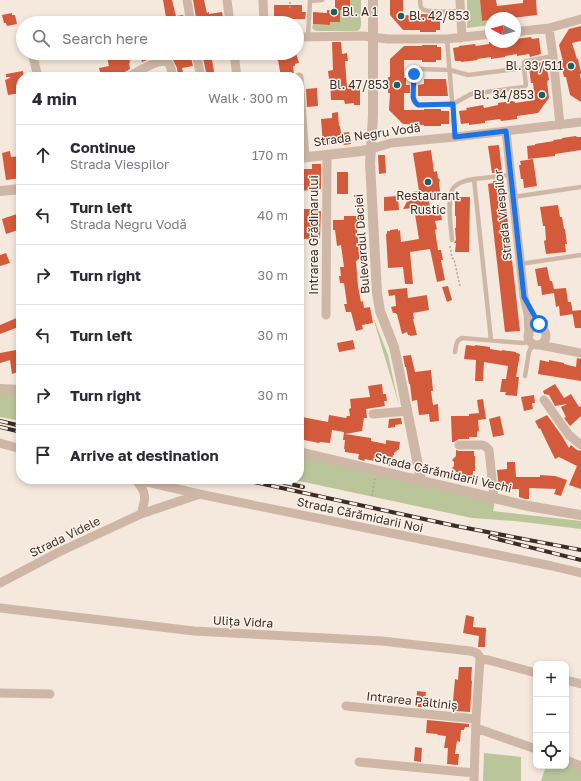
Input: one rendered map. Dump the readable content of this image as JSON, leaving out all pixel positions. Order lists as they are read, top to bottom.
{
  "streets": {
    "street": [
      "Strada Negru Vodă",
      "Strada Viespilor",
      "Intrarea Grădinarului",
      "Bulevardul Daciei",
      "Strada Cărămidarii Vechi",
      "Strada Cărămidarii Noi",
      "Strada Videle",
      "Ulița Vidra",
      "Intrarea Păltiniș"
    ]
  },
  "crossings": [
    ["Strada Negru Vodă", "Strada Viespilor"],
    ["Strada Negru Vodă", "Intrarea Grădinarului"],
    ["Strada Negru Vodă", "Bulevardul Daciei"],
    ["Bulevardul Daciei", "Strada Cărămidarii Vechi"],
    ["Strada Cărămidarii Noi", "Strada Videle"]
  ],
  "places": [
    "Bl. A 1",
    "Bl. 42/853",
    "Bl. 33/511",
    "Bl. 47/853",
    "Bl. 34/853",
    "Restaurant Rustic"
  ],
  "north": "left",
  "page": {
    "search": "Search here",
    "heading": ["4 min", "Walk · 300 m"],
    "list": [
      ["Continue", "Strada Viespilor", "170 m"],
      ["Turn left", "Strada Negru Vodă", "40 m"],
      ["Turn right", "30 m"],
      ["Turn left", "30 m"],
      ["Turn right", "30 m"],
      "Arrive at destination"
    ],
    "map_buttons": ["+", "−"]
  }
}
